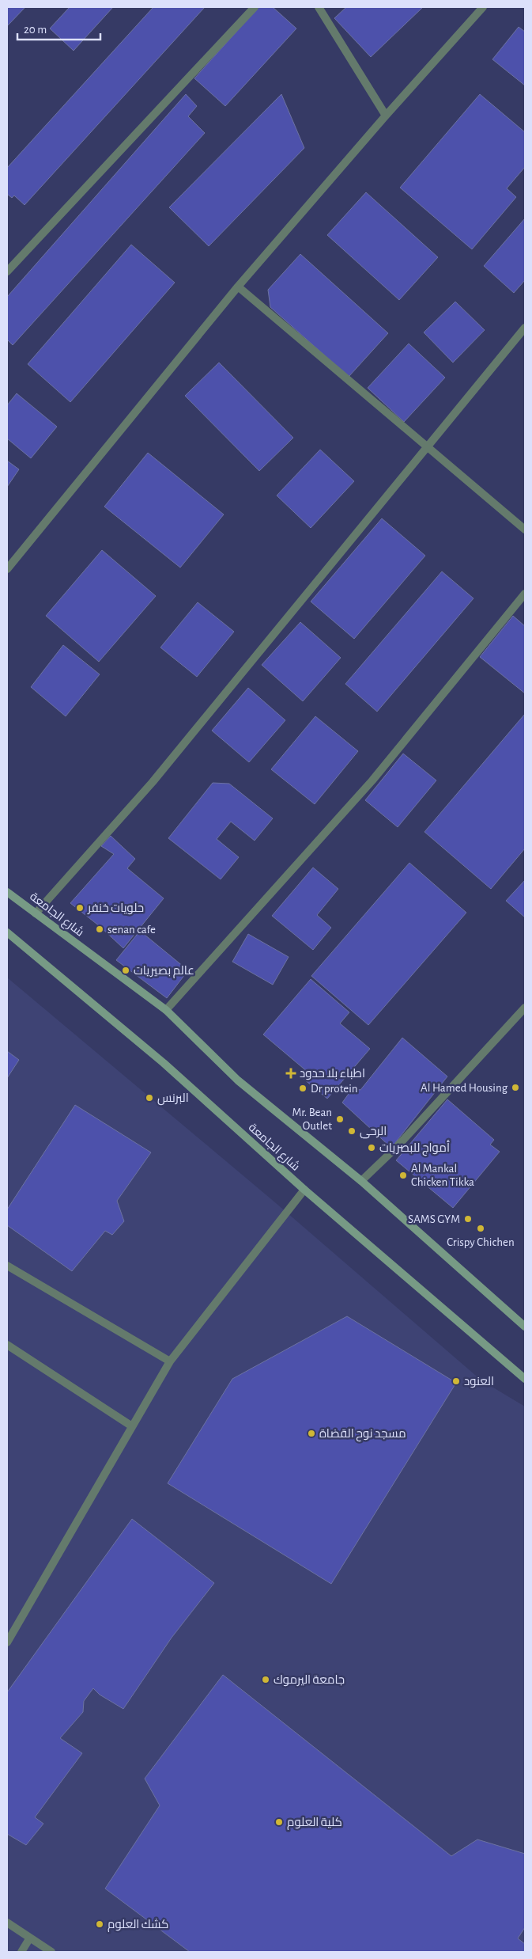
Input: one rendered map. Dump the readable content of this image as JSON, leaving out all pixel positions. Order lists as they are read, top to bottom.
{
  "streets": {
    "main road": ["شارع الجامعة"]
  },
  "places": {
    "other": [
      "حلويات خنفر",
      "senan cafe",
      "عالم بصيريات",
      "Al Hamed Housing",
      "Dr protein",
      "البرنس",
      "Mr. Bean Outlet",
      "الرحى",
      "أمواج للبصريات",
      "Al Mankal Chicken Tikka",
      "SAMS GYM",
      "Crispy Chichen",
      "العنود",
      "مسجد نوح القضاة",
      "جامعة اليرموك",
      "كلية العلوم",
      "كشك العلوم"
    ],
    "health": ["اطباء بلا حدود"]
  },
  "scale_bar": "20 m"
}
